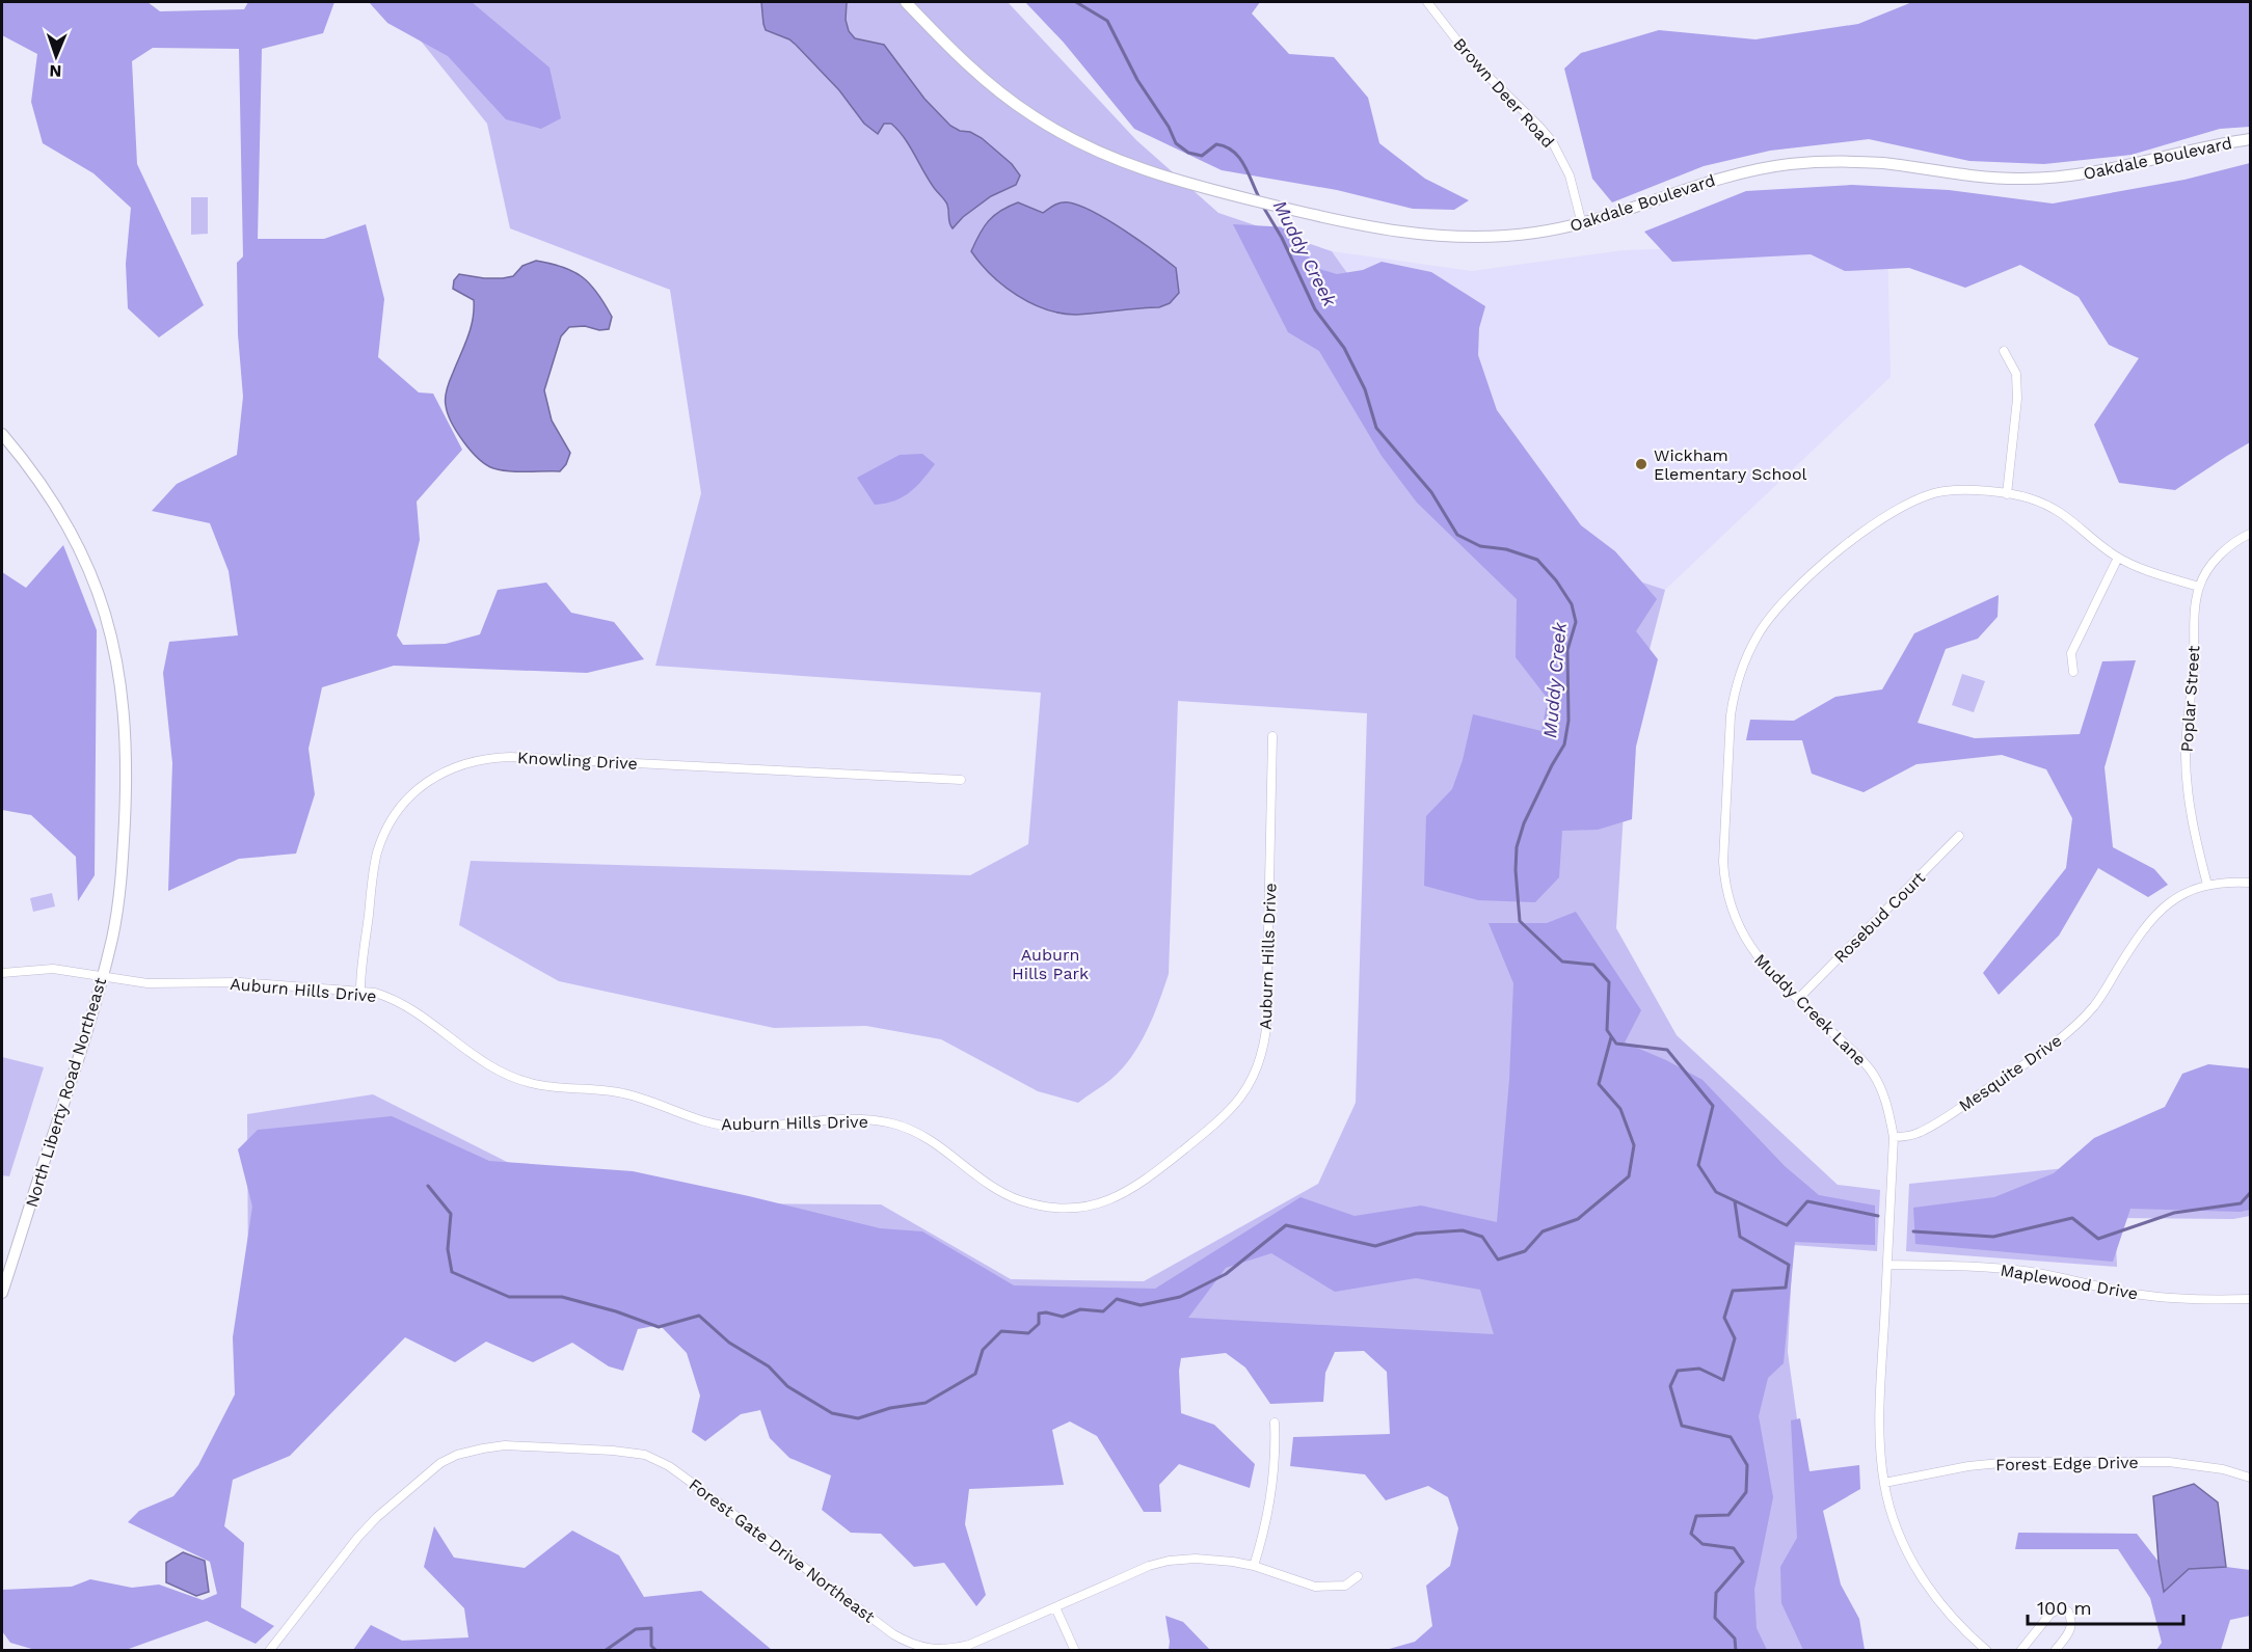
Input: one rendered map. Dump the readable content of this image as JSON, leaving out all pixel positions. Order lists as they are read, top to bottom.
{
  "streets": {
    "main road": ["Oakdale Boulevard", "North Liberty Road Northeast"],
    "street": [
      "Brown Deer Road",
      "Poplar Street",
      "Knowling Drive",
      "Rosebud Court",
      "Auburn Hills Drive",
      "Muddy Creek Lane",
      "Mesquite Drive",
      "Maplewood Drive",
      "Forest Edge Drive",
      "Forest Gate Drive Northeast"
    ]
  },
  "crossings": [
    ["Brown Deer Road", "Oakdale Boulevard"],
    ["Poplar Street", "Muddy Creek Lane"],
    ["Poplar Street", "Mesquite Drive"],
    ["Knowling Drive", "Auburn Hills Drive"],
    ["Rosebud Court", "Muddy Creek Lane"],
    ["Auburn Hills Drive", "North Liberty Road Northeast"],
    ["Muddy Creek Lane", "Mesquite Drive"],
    ["Muddy Creek Lane", "Maplewood Drive"],
    ["Muddy Creek Lane", "Forest Edge Drive"]
  ],
  "water": ["Muddy Creek"],
  "parks": ["Auburn Hills Park"],
  "places": ["Wickham Elementary School"],
  "scale_bar": "100 m",
  "north": "bottom"
}
